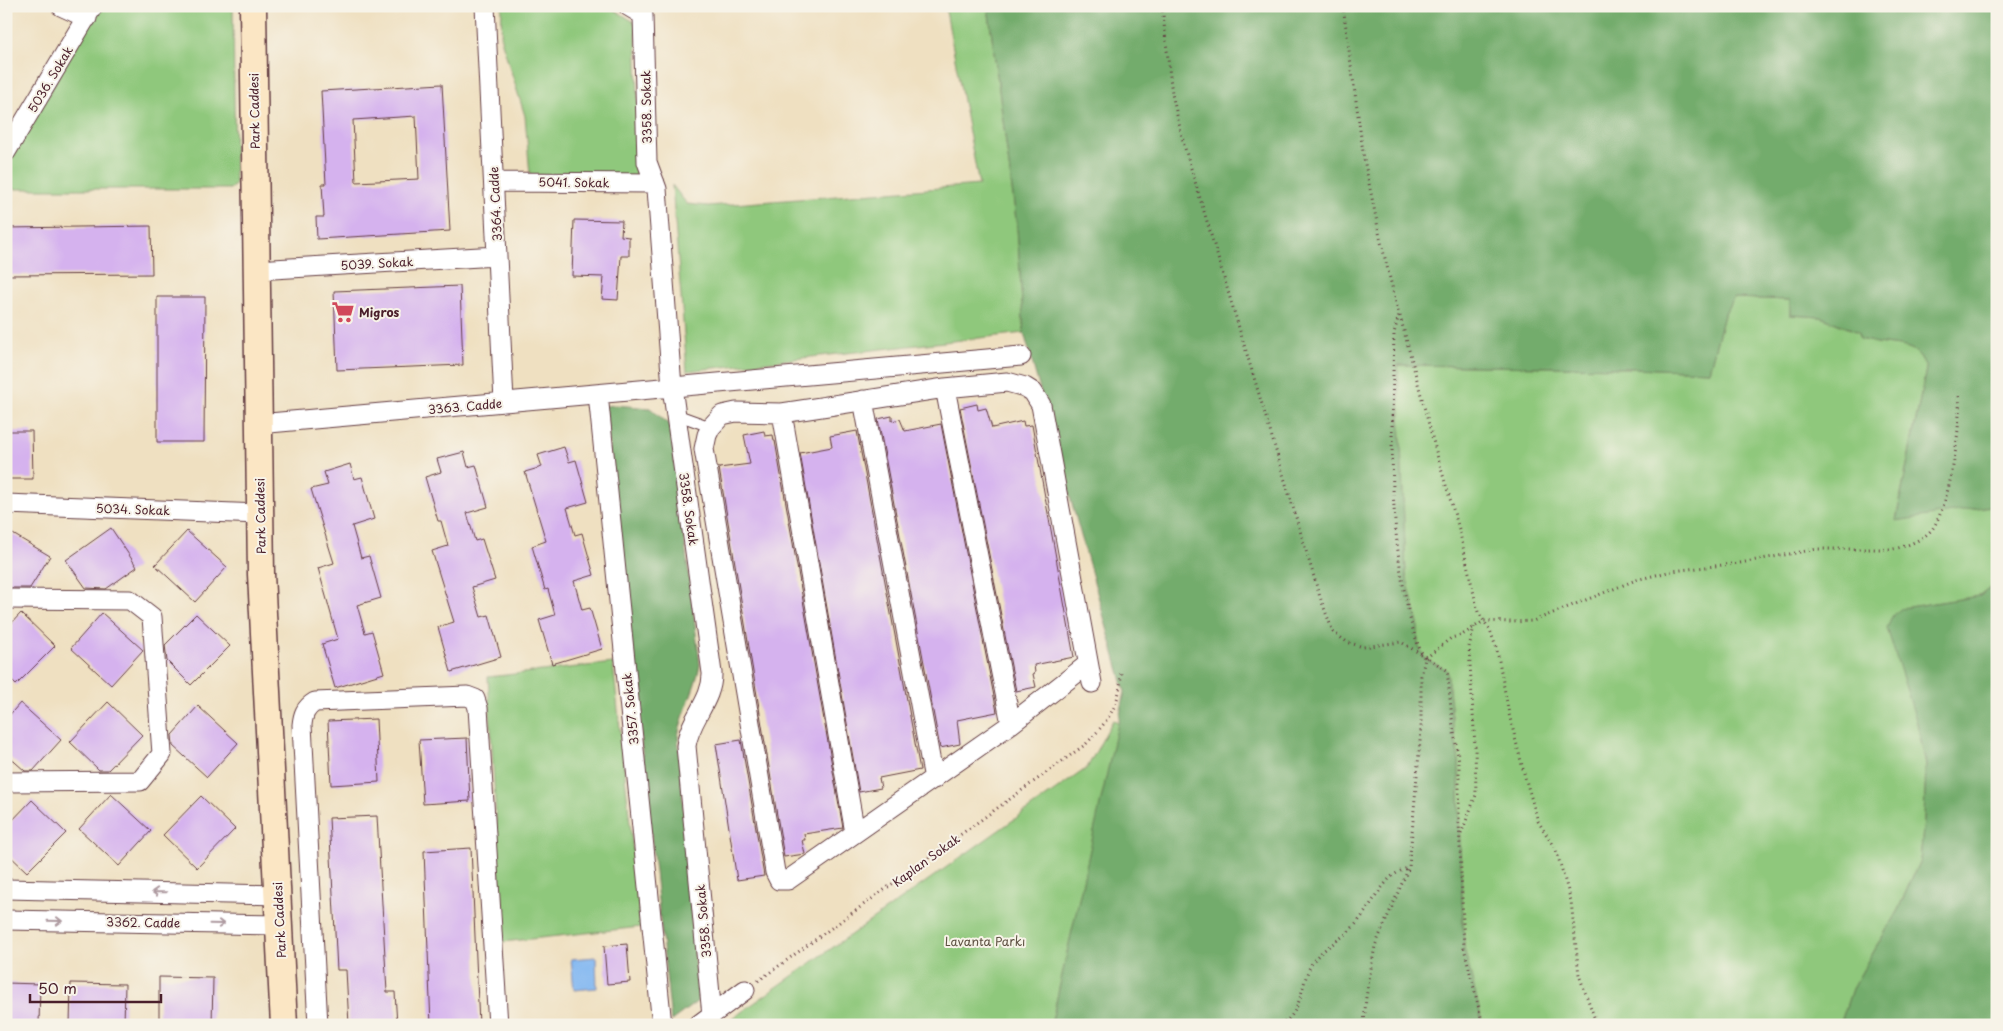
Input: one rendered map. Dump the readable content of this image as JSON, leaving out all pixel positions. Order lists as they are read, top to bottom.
{
  "streets": {
    "street": [
      "5036. Sokak",
      "3358. Sokak",
      "Park Caddesi",
      "5041. Sokak",
      "3364. Cadde",
      "5039. Sokak",
      "3363. Cadde",
      "5034. Sokak",
      "3357. Sokak",
      "3362. Cadde"
    ],
    "path": ["Kaplan Sokak"]
  },
  "crossings": [
    ["3358. Sokak", "5041. Sokak"],
    ["3358. Sokak", "3363. Cadde"],
    ["Park Caddesi", "5039. Sokak"],
    ["Park Caddesi", "3363. Cadde"],
    ["Park Caddesi", "5034. Sokak"],
    ["Park Caddesi", "3362. Cadde"],
    ["5041. Sokak", "3364. Cadde"],
    ["3364. Cadde", "5039. Sokak"],
    ["3364. Cadde", "3363. Cadde"],
    ["3363. Cadde", "3357. Sokak"]
  ],
  "parks": ["Lavanta Parkı"],
  "places": {
    "supermarket": ["Migros"]
  },
  "scale_bar": "50 m"
}
